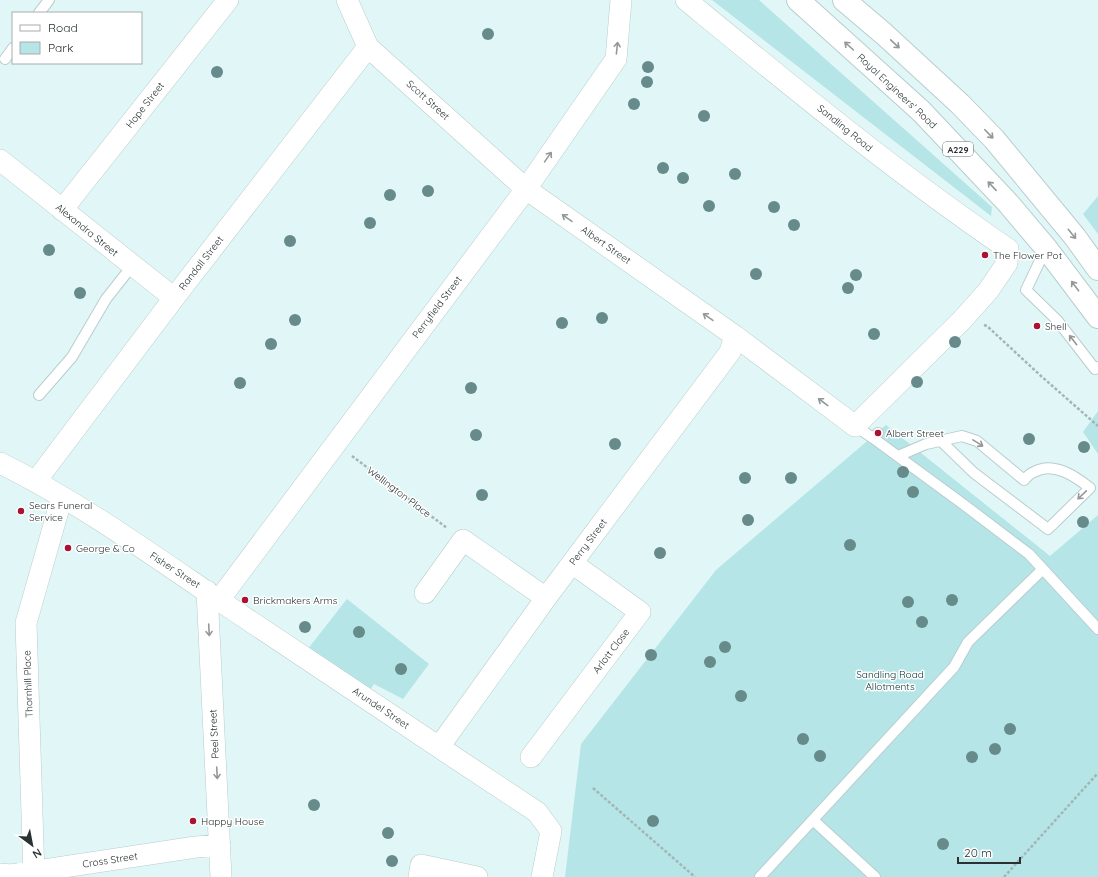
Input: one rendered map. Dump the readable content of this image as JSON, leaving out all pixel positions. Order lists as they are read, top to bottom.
{
  "streets": {
    "highway": ["Royal Engineers' Road", "A229"],
    "street": [
      "Scott Street",
      "Hope Street",
      "Sandling Road",
      "Alexandra Street",
      "Albert Street",
      "Randall Street",
      "Perryfield Street",
      "Perry Street",
      "Fisher Street",
      "Arlott Close",
      "Thornhill Place",
      "Arundel Street",
      "Peel Street",
      "Cross Street"
    ],
    "path": ["Wellington Place"]
  },
  "crossings": [
    ["Scott Street", "Albert Street"],
    ["Scott Street", "Randall Street"],
    ["Scott Street", "Perryfield Street"],
    ["Hope Street", "Alexandra Street"],
    ["Alexandra Street", "Randall Street"],
    ["Albert Street", "Perryfield Street"],
    ["Albert Street", "Perry Street"],
    ["Randall Street", "Fisher Street"],
    ["Perryfield Street", "Wellington Place"],
    ["Perryfield Street", "Fisher Street"],
    ["Perryfield Street", "Arundel Street"],
    ["Perryfield Street", "Peel Street"],
    ["Perry Street", "Arlott Close"],
    ["Perry Street", "Arundel Street"],
    ["Fisher Street", "Thornhill Place"],
    ["Fisher Street", "Arundel Street"],
    ["Fisher Street", "Peel Street"],
    ["Thornhill Place", "Cross Street"],
    ["Arundel Street", "Peel Street"],
    ["Peel Street", "Cross Street"]
  ],
  "one_way": ["Albert Street", "Peel Street"],
  "parks": ["Sandling Road Allotments"],
  "places": [
    "The Flower Pot",
    "Shell",
    "Albert Street",
    "Sears Funeral Service",
    "George & Co",
    "Brickmakers Arms",
    "Happy House"
  ],
  "legend": ["Road", "Park"],
  "scale_bar": "20 m",
  "north": "bottom right"
}
